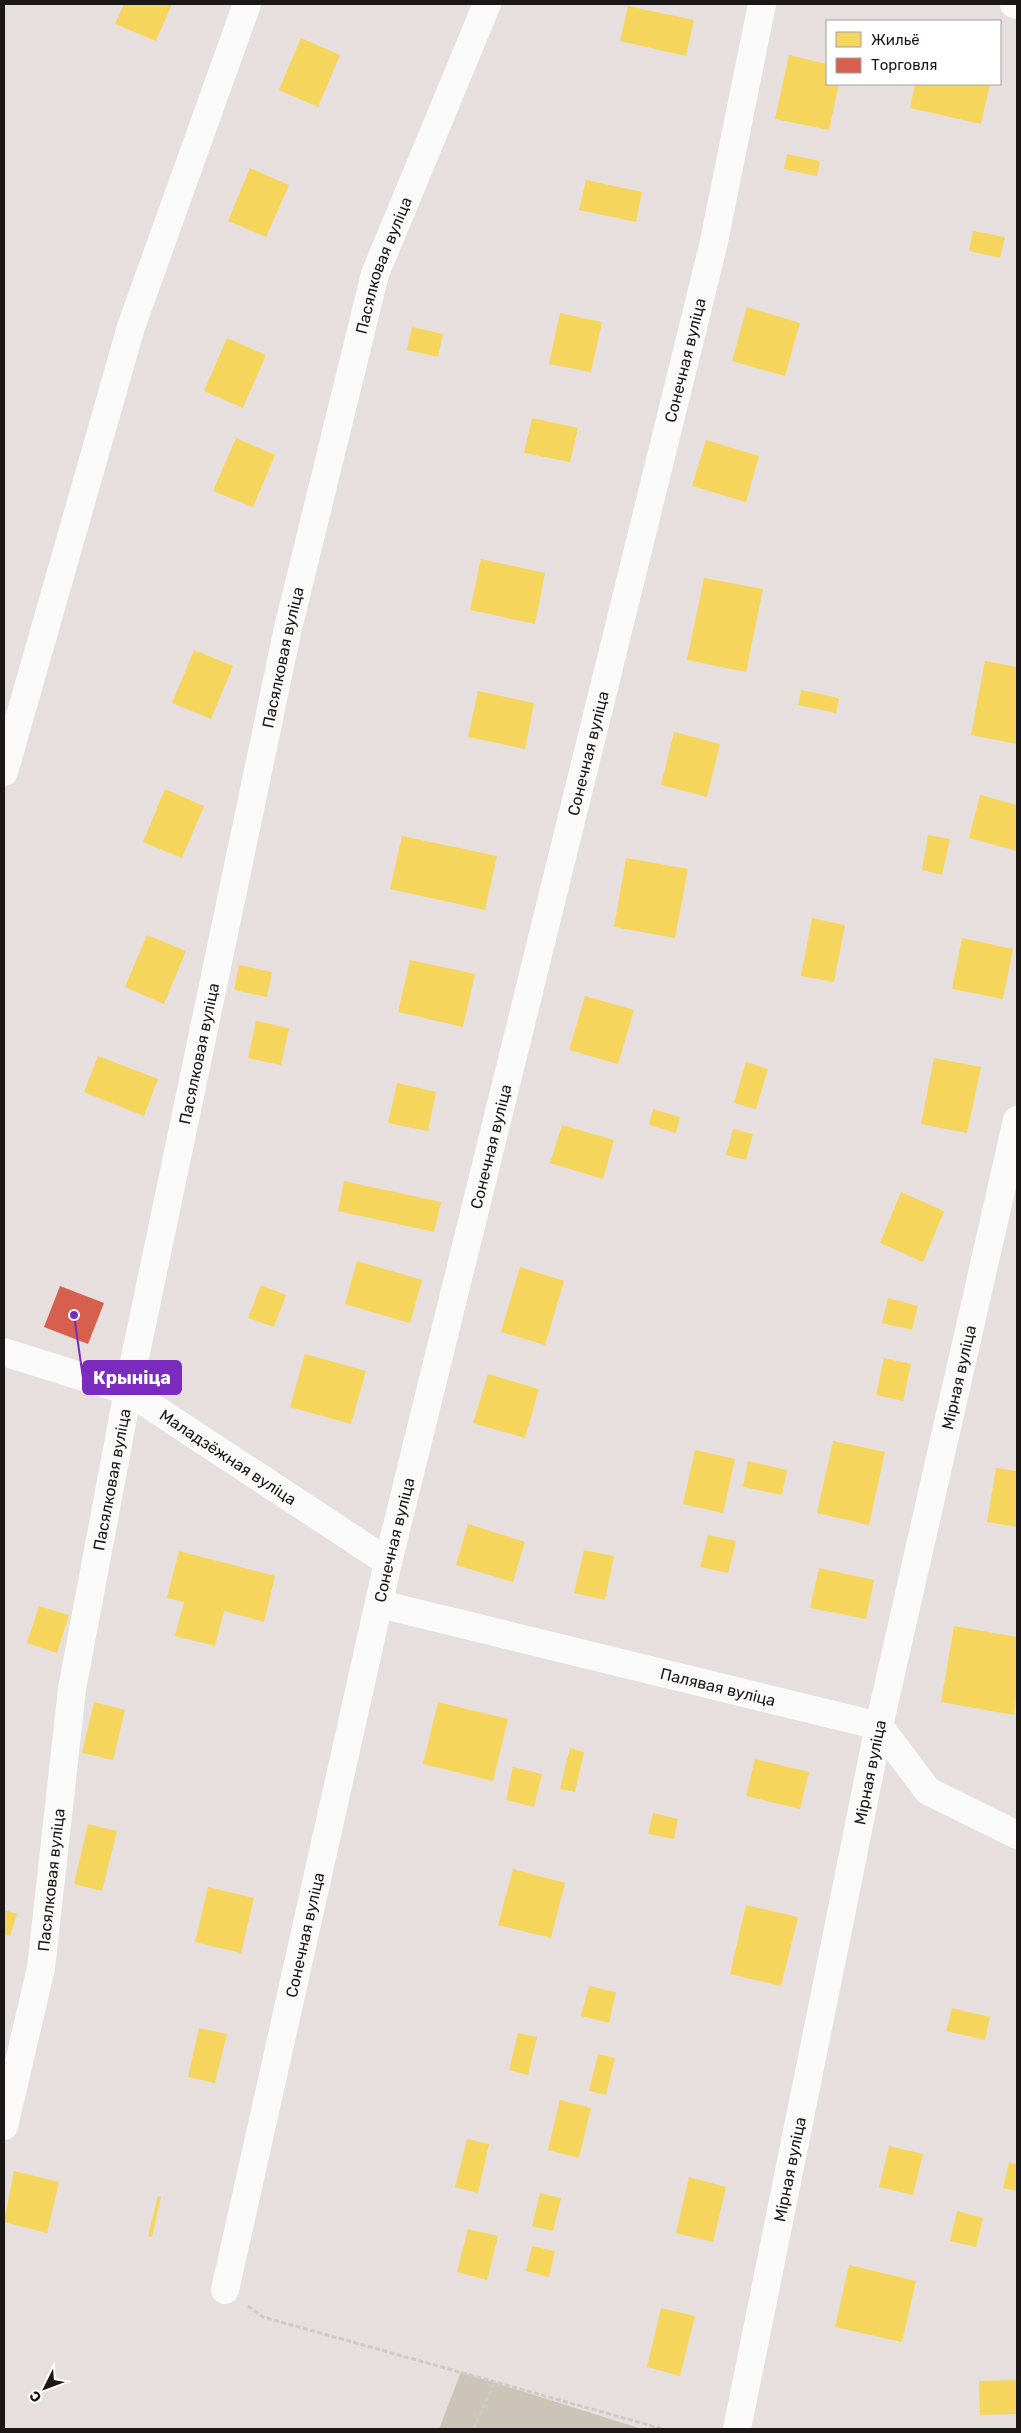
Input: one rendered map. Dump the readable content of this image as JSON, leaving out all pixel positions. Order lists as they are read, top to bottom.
{
  "streets": {
    "street": [
      "Пасялковая вуліца",
      "Сонечная вуліца",
      "Мірная вуліца",
      "Маладзёжная вуліца",
      "Палявая вуліца"
    ]
  },
  "crossings": [
    ["Пасялковая вуліца", "Маладзёжная вуліца"],
    ["Сонечная вуліца", "Маладзёжная вуліца"],
    ["Сонечная вуліца", "Палявая вуліца"],
    ["Мірная вуліца", "Палявая вуліца"]
  ],
  "places": ["Крыніца"],
  "legend": ["Жильё", "Торговля"],
  "north": "bottom left"
}
